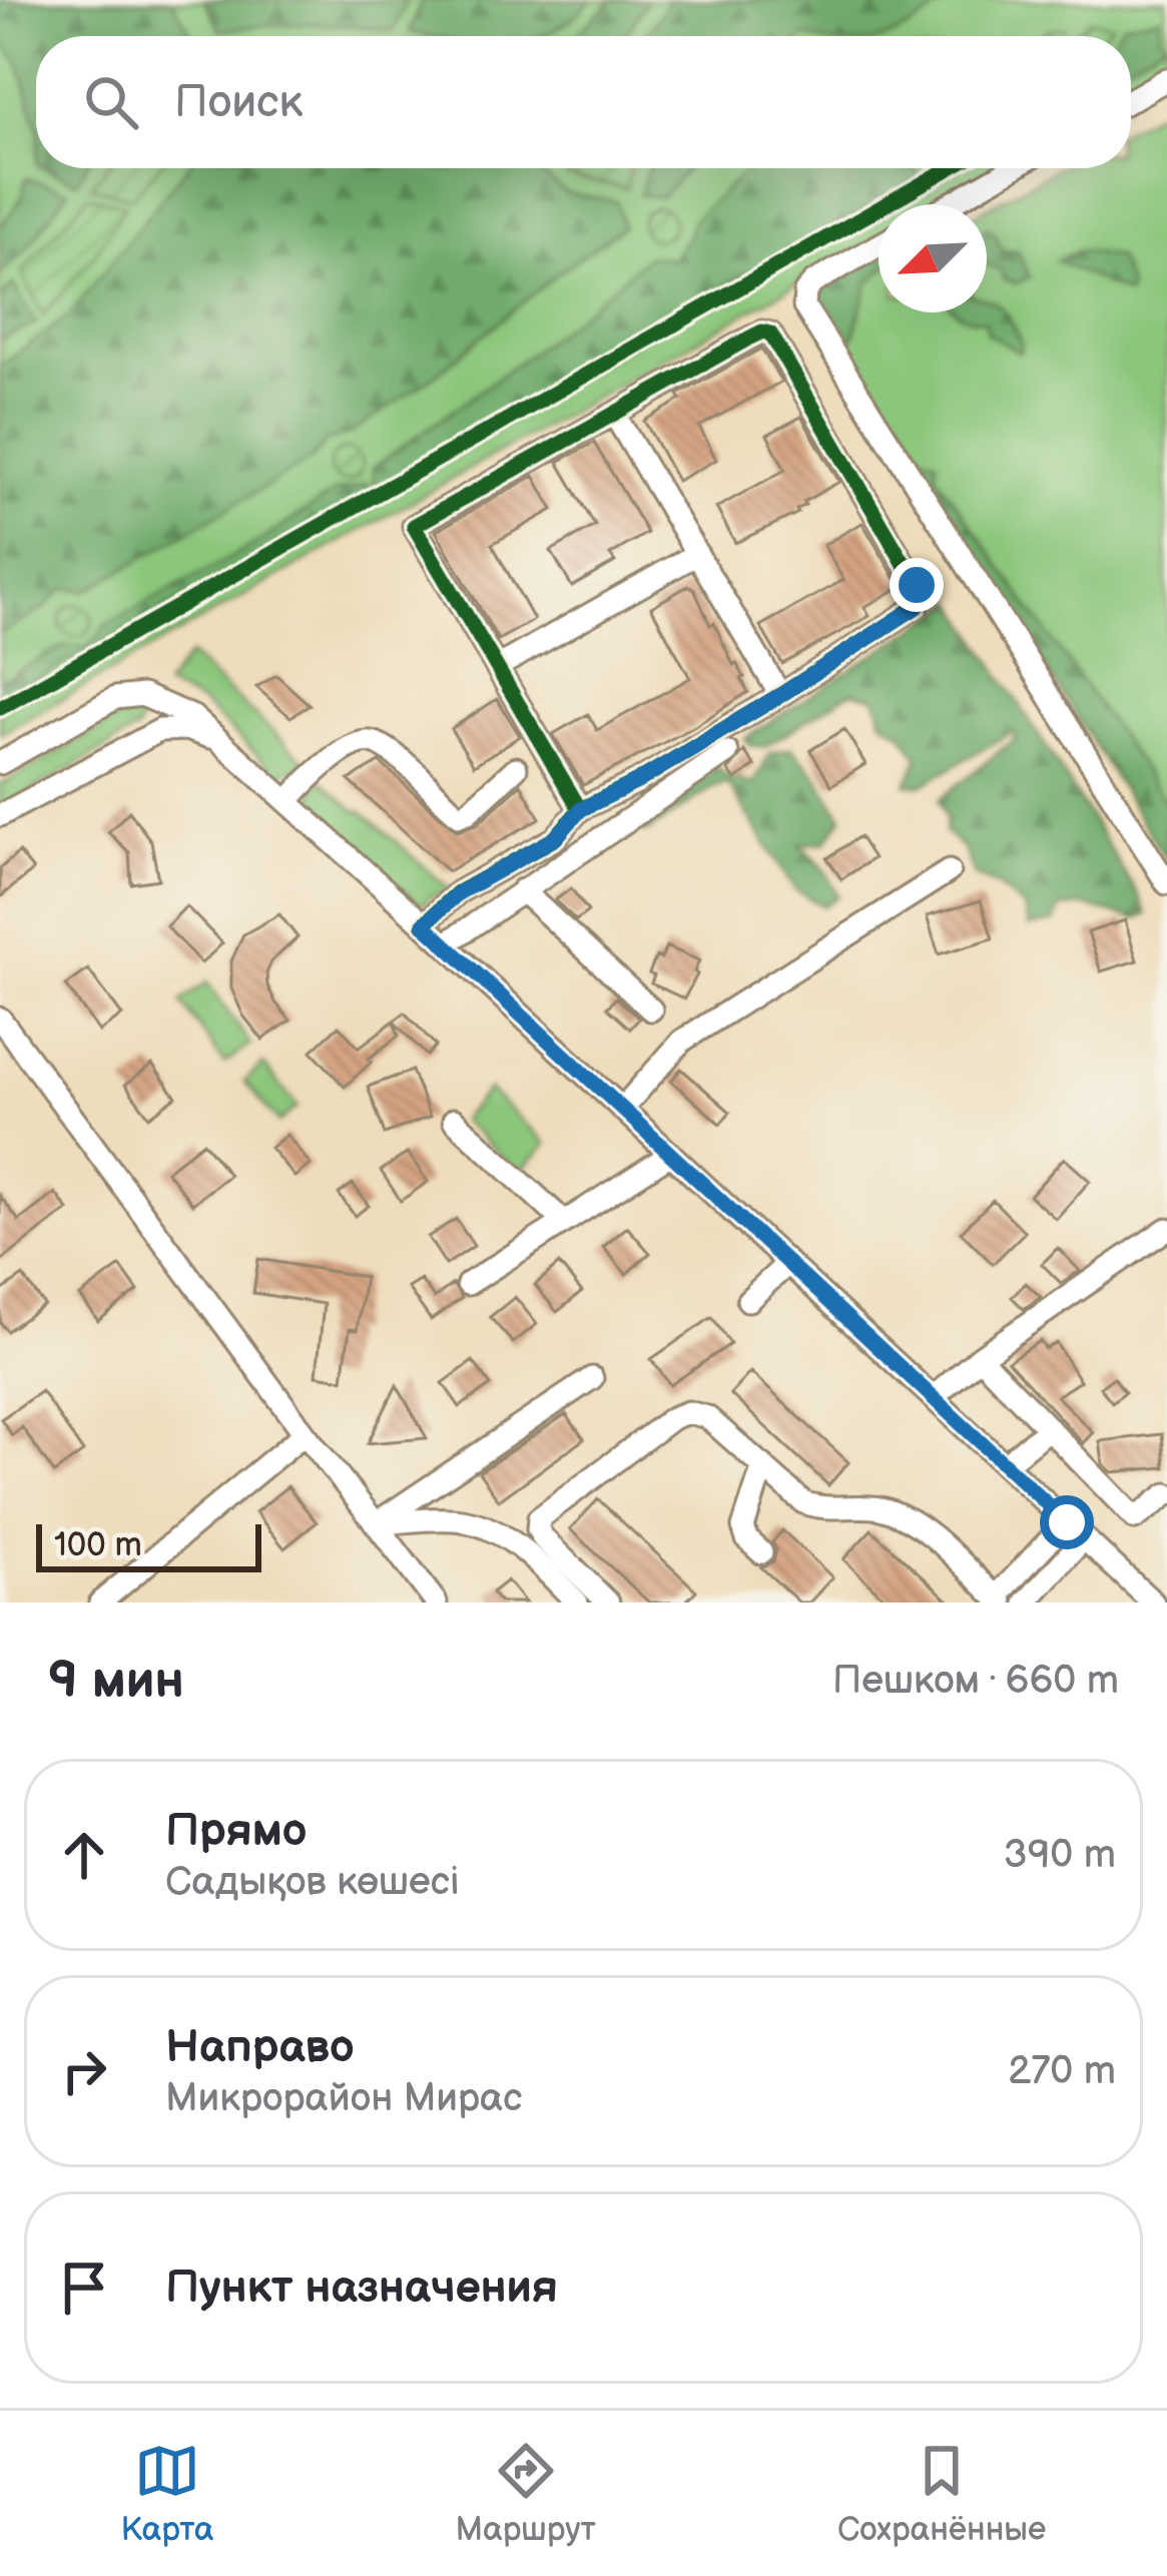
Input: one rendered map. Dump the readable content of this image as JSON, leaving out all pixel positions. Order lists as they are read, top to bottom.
{
  "scale_bar": "100 m",
  "north": "bottom left",
  "page": {
    "search": "Поиск",
    "scale": "100 m",
    "heading": ["9 мин", "Пешком · 660 m"],
    "list": [
      ["Прямо", "Садықов көшесі", "390 m"],
      ["Направо", "Микрорайон Мирас", "270 m"],
      "Пункт назначения"
    ],
    "nav": ["Карта", "Маршрут", "Сохранённые"]
  }
}
